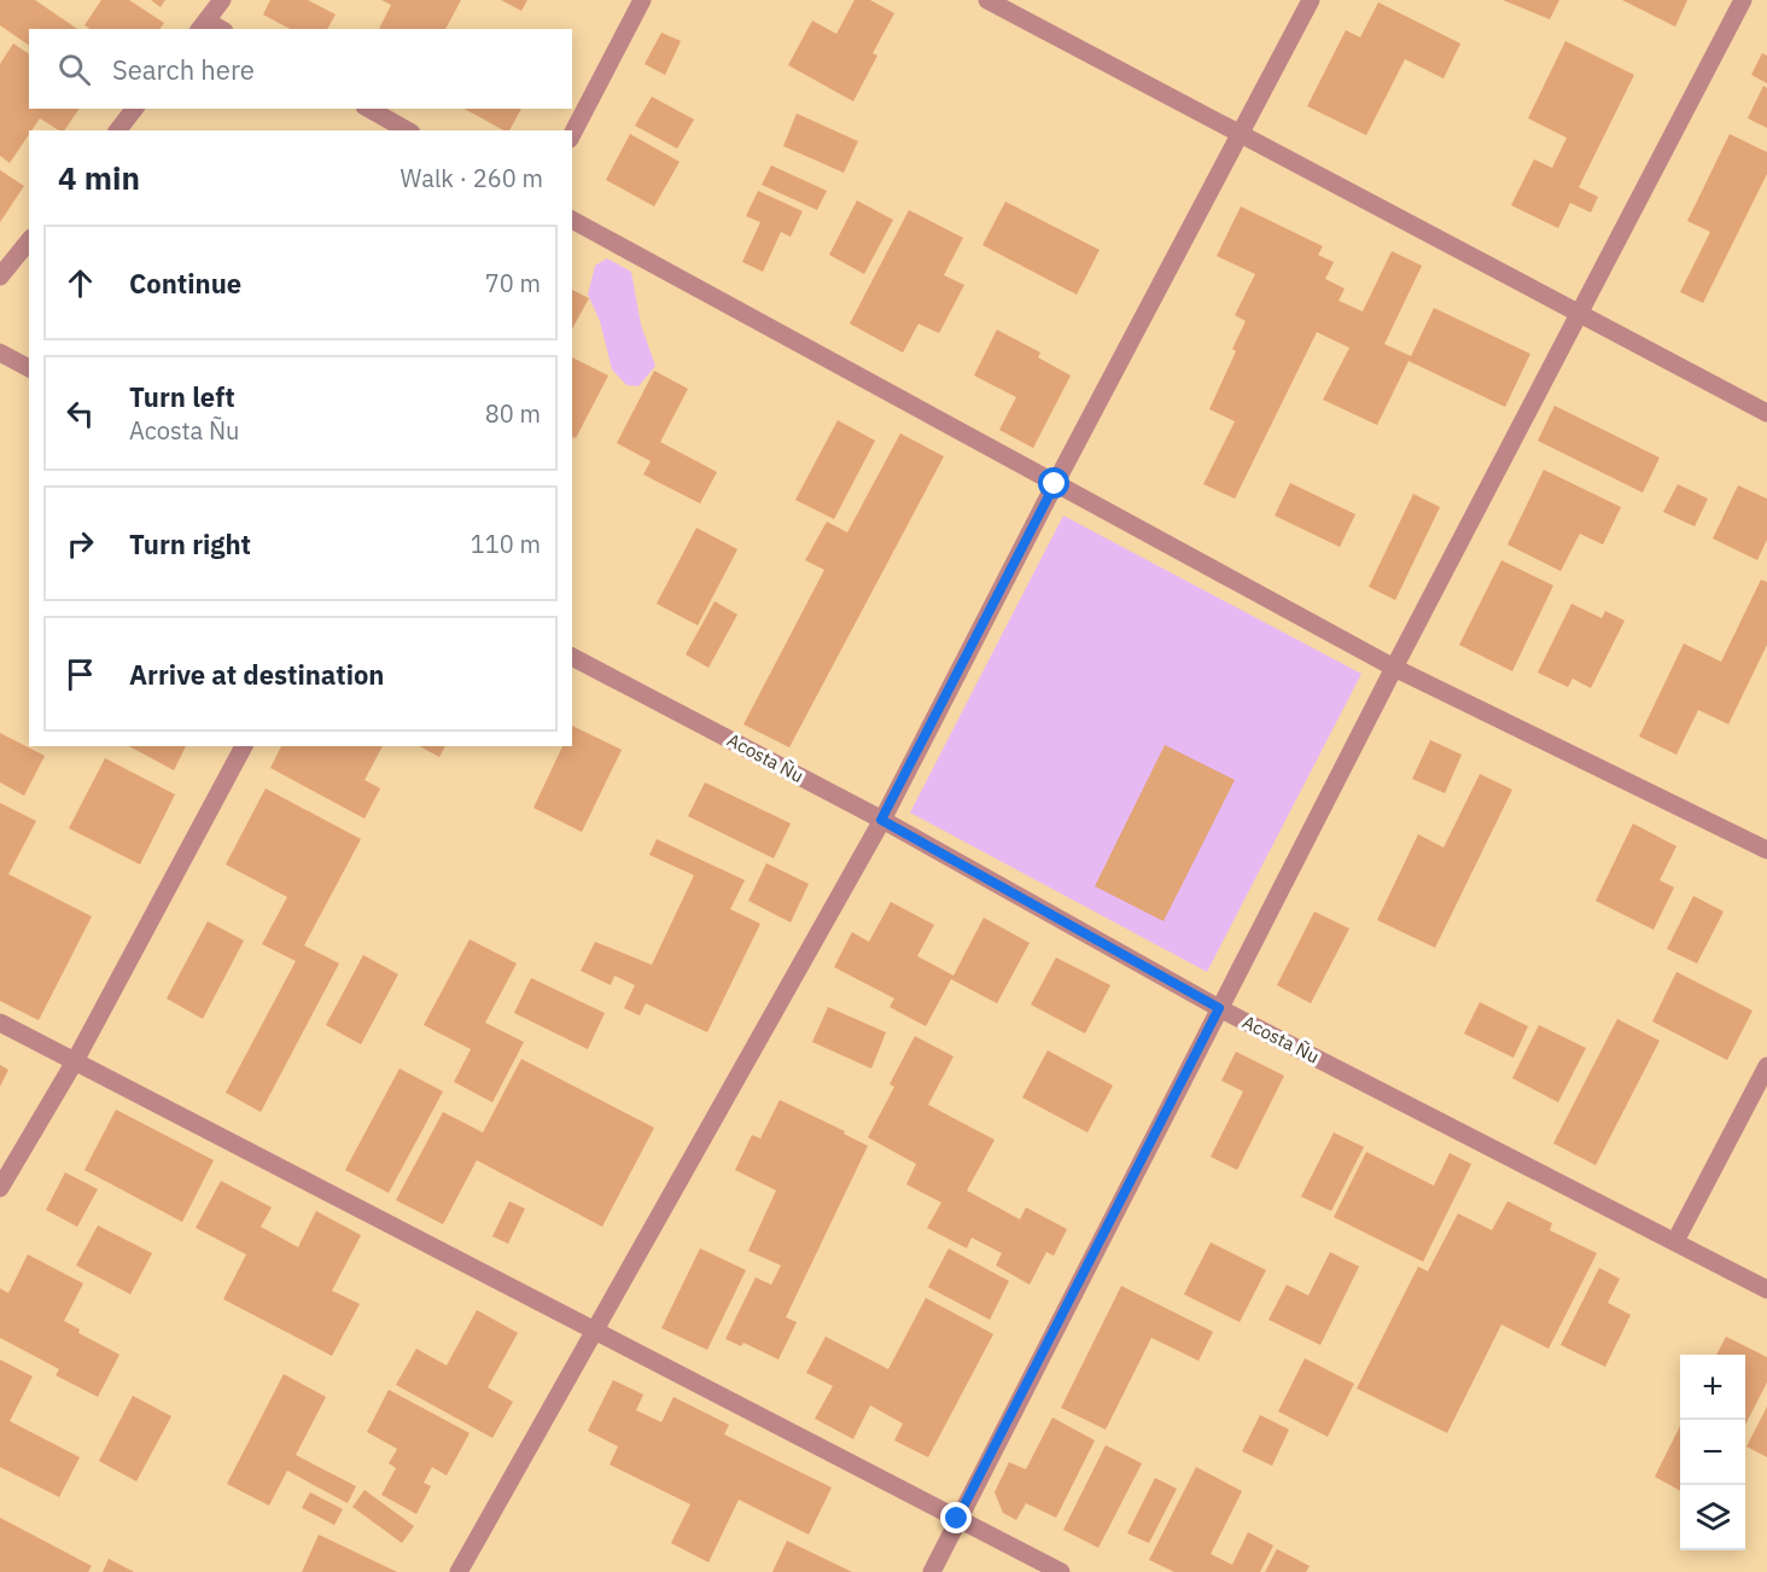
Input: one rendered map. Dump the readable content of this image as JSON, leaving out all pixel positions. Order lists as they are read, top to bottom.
{
  "streets": {
    "street": ["Acosta Ñu"]
  },
  "page": {
    "search": "Search here",
    "heading": ["4 min", "Walk · 260 m"],
    "list": [
      ["Continue", "70 m"],
      ["Turn left", "Acosta Ñu", "80 m"],
      ["Turn right", "110 m"],
      "Arrive at destination"
    ],
    "map_buttons": ["+", "−"]
  }
}
